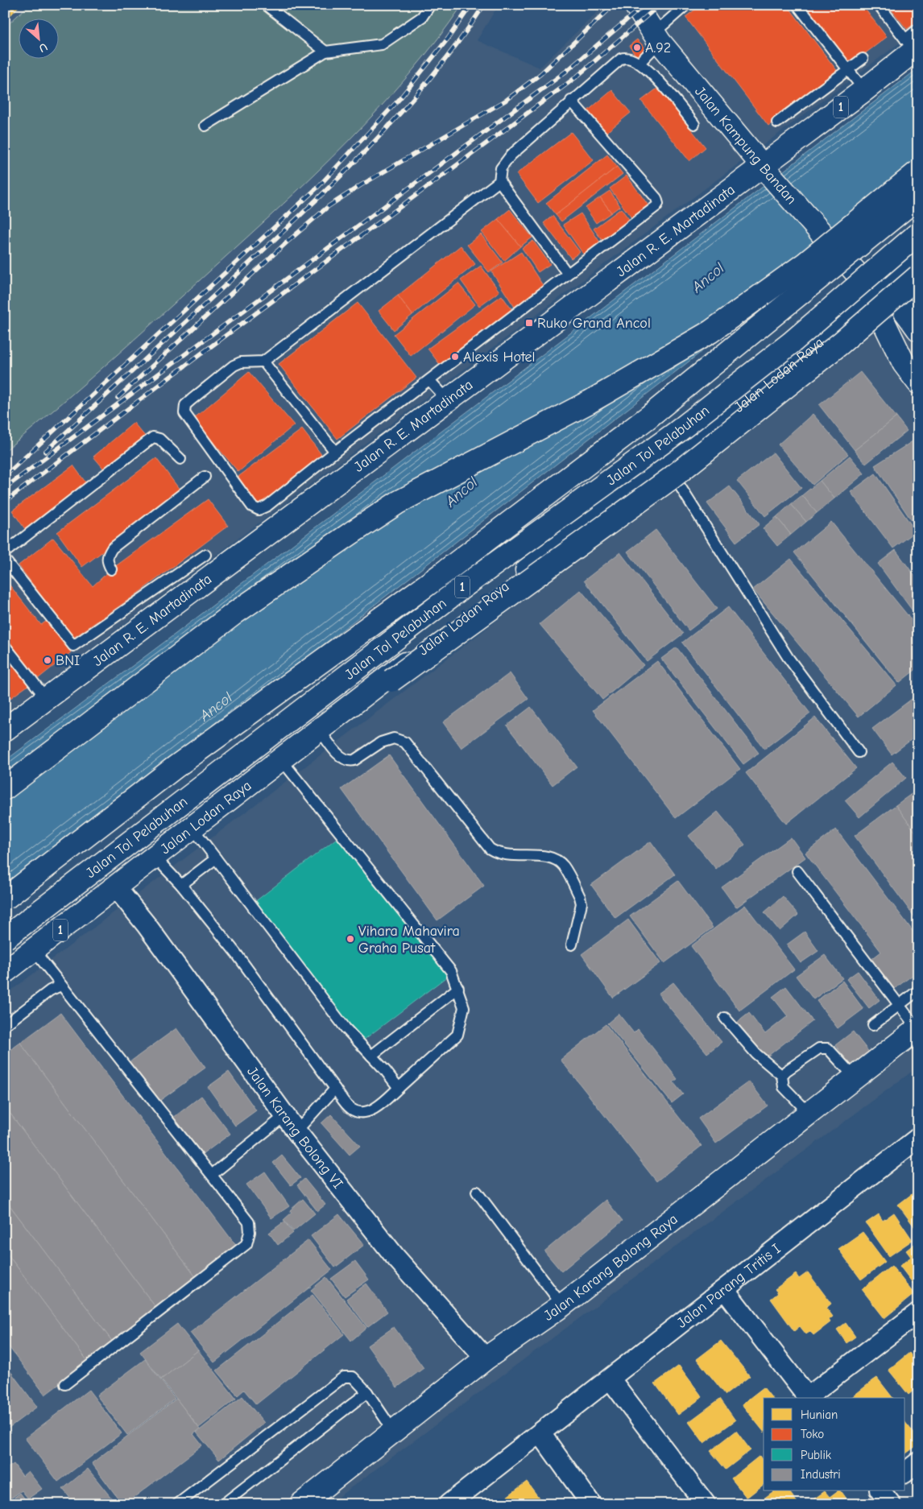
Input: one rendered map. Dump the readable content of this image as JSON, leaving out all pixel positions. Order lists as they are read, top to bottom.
{
  "streets": {
    "main road": [
      "1",
      "Jalan Kampung Bandan",
      "Jalan R. E. Martadinata",
      "Jalan Lodan Raya",
      "Jalan Tol Pelabuhan",
      "Jalan Karang Bolong Raya"
    ],
    "street": ["Jalan Karang Bolong VI", "Jalan Parang Tritis I"]
  },
  "crossings": [
    ["Jalan Kampung Bandan", "Jalan R. E. Martadinata"],
    ["Jalan Kampung Bandan", "Jalan Lodan Raya"],
    ["Jalan Lodan Raya", "Jalan Karang Bolong VI"],
    ["Jalan Karang Bolong VI", "Jalan Karang Bolong Raya"]
  ],
  "water": ["Ancol"],
  "places": {
    "other": [
      "A.92",
      "Alexis Hotel",
      "BNI",
      "Vihara Mahavira Graha Pusat"
    ],
    "transit": ["Ruko Grand Ancol"]
  },
  "legend": [
    "Hunian",
    "Toko",
    "Publik",
    "Industri"
  ],
  "north": "bottom right"
}
